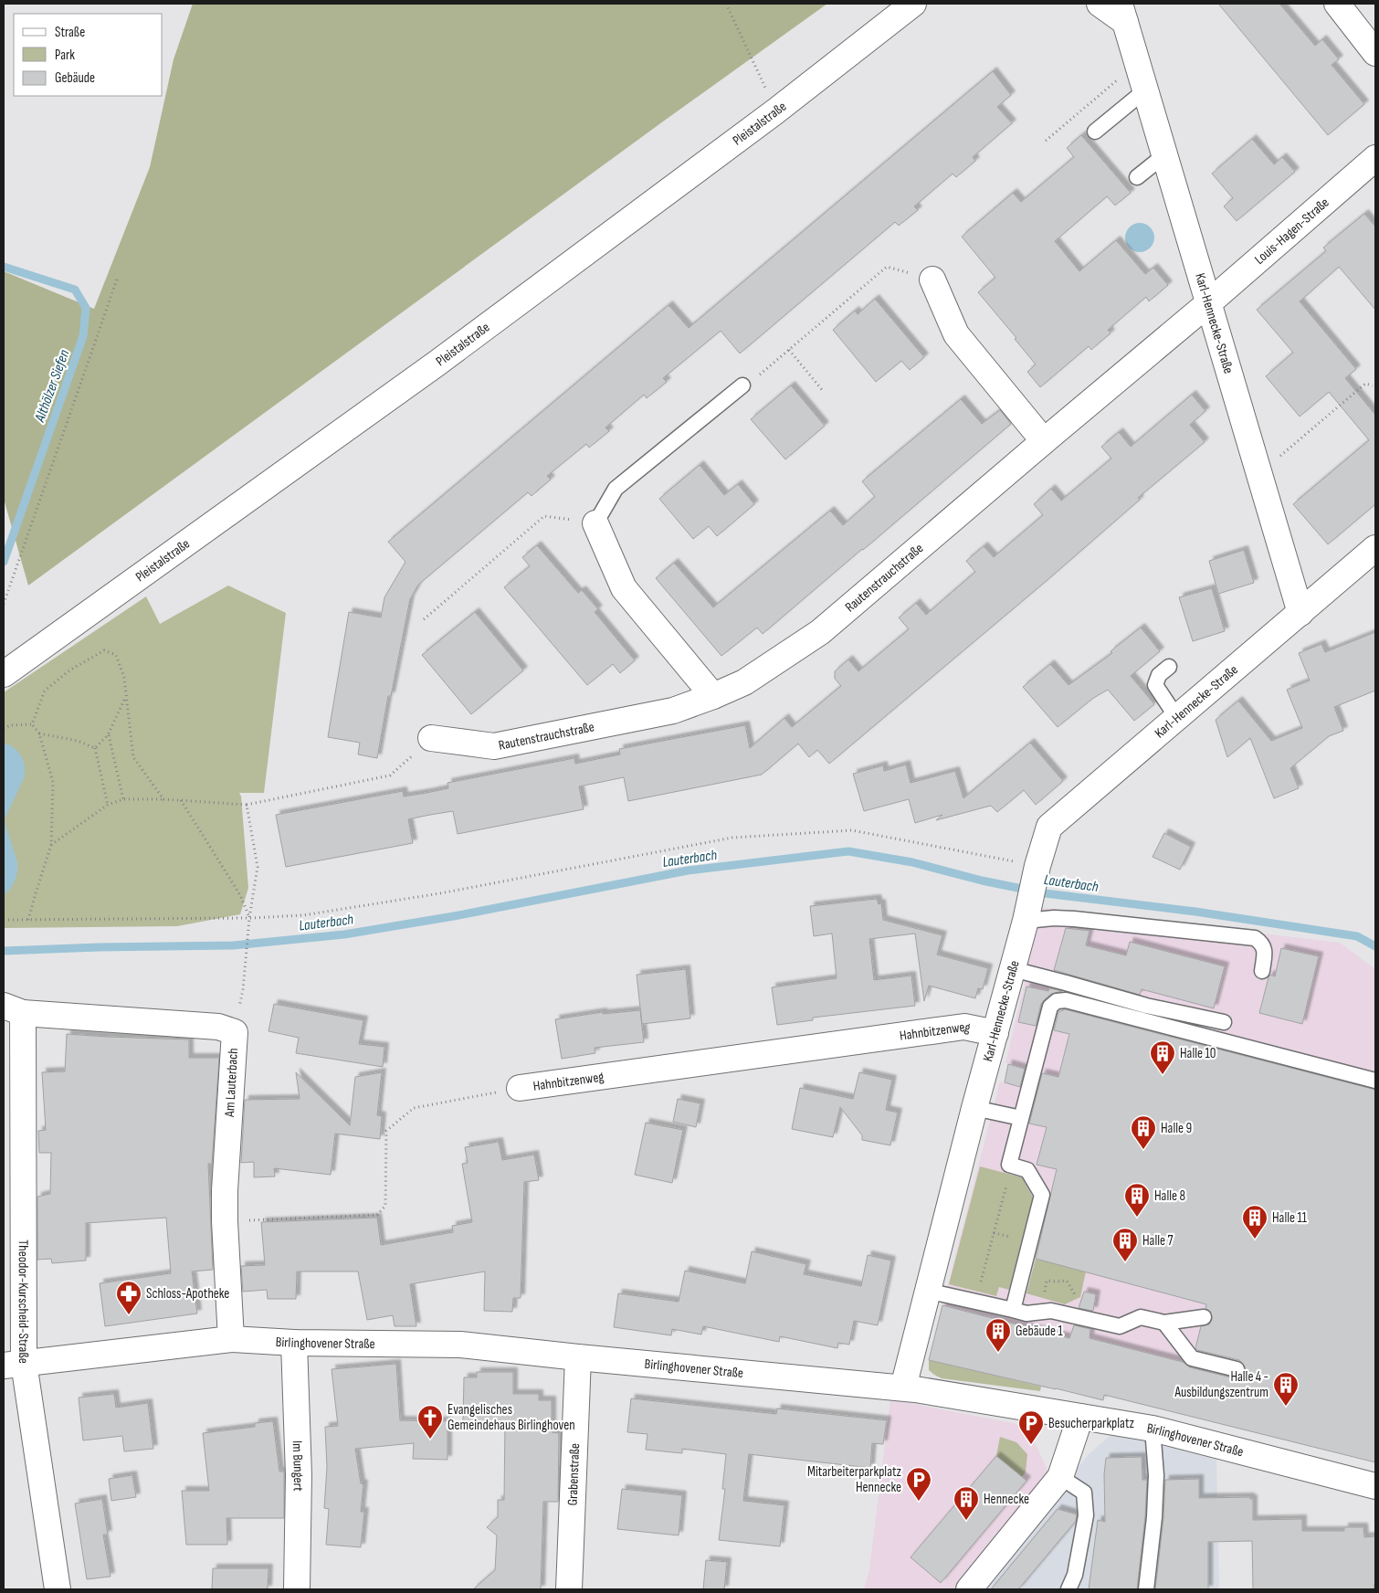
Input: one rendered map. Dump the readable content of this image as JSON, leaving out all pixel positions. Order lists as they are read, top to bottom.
{
  "streets": {
    "street": [
      "Pleistalstraße",
      "Louis-Hagen-Straße",
      "Karl-Hennecke-Straße",
      "Rautenstrauchstraße",
      "Hahnbitzenweg",
      "Am Lauterbach",
      "Theodor-Kurscheid-Straße",
      "Birlinghovener Straße",
      "Im Bungert",
      "Grabenstraße"
    ]
  },
  "crossings": [
    ["Louis-Hagen-Straße", "Karl-Hennecke-Straße"],
    ["Louis-Hagen-Straße", "Rautenstrauchstraße"],
    ["Karl-Hennecke-Straße", "Rautenstrauchstraße"],
    ["Karl-Hennecke-Straße", "Hahnbitzenweg"],
    ["Karl-Hennecke-Straße", "Birlinghovener Straße"],
    ["Hahnbitzenweg", "Am Lauterbach"],
    ["Am Lauterbach", "Theodor-Kurscheid-Straße"],
    ["Am Lauterbach", "Birlinghovener Straße"],
    ["Theodor-Kurscheid-Straße", "Birlinghovener Straße"],
    ["Birlinghovener Straße", "Im Bungert"],
    ["Birlinghovener Straße", "Grabenstraße"]
  ],
  "water": ["Althölzer Siefen", "Lauterbach"],
  "places": {
    "building": [
      "Halle 10",
      "Halle 9",
      "Halle 8",
      "Halle 11",
      "Halle 7",
      "Gebäude 1",
      "Halle 4 - Ausbildungszentrum",
      "Hennecke"
    ],
    "pharmacy": ["Schloss-Apotheke"],
    "church": ["Evangelisches Gemeindehaus Birlinghoven"],
    "parking": ["Besucherparkplatz", "Mitarbeiterparkplatz Hennecke"]
  },
  "legend": ["Straße", "Park", "Gebäude"]
}
